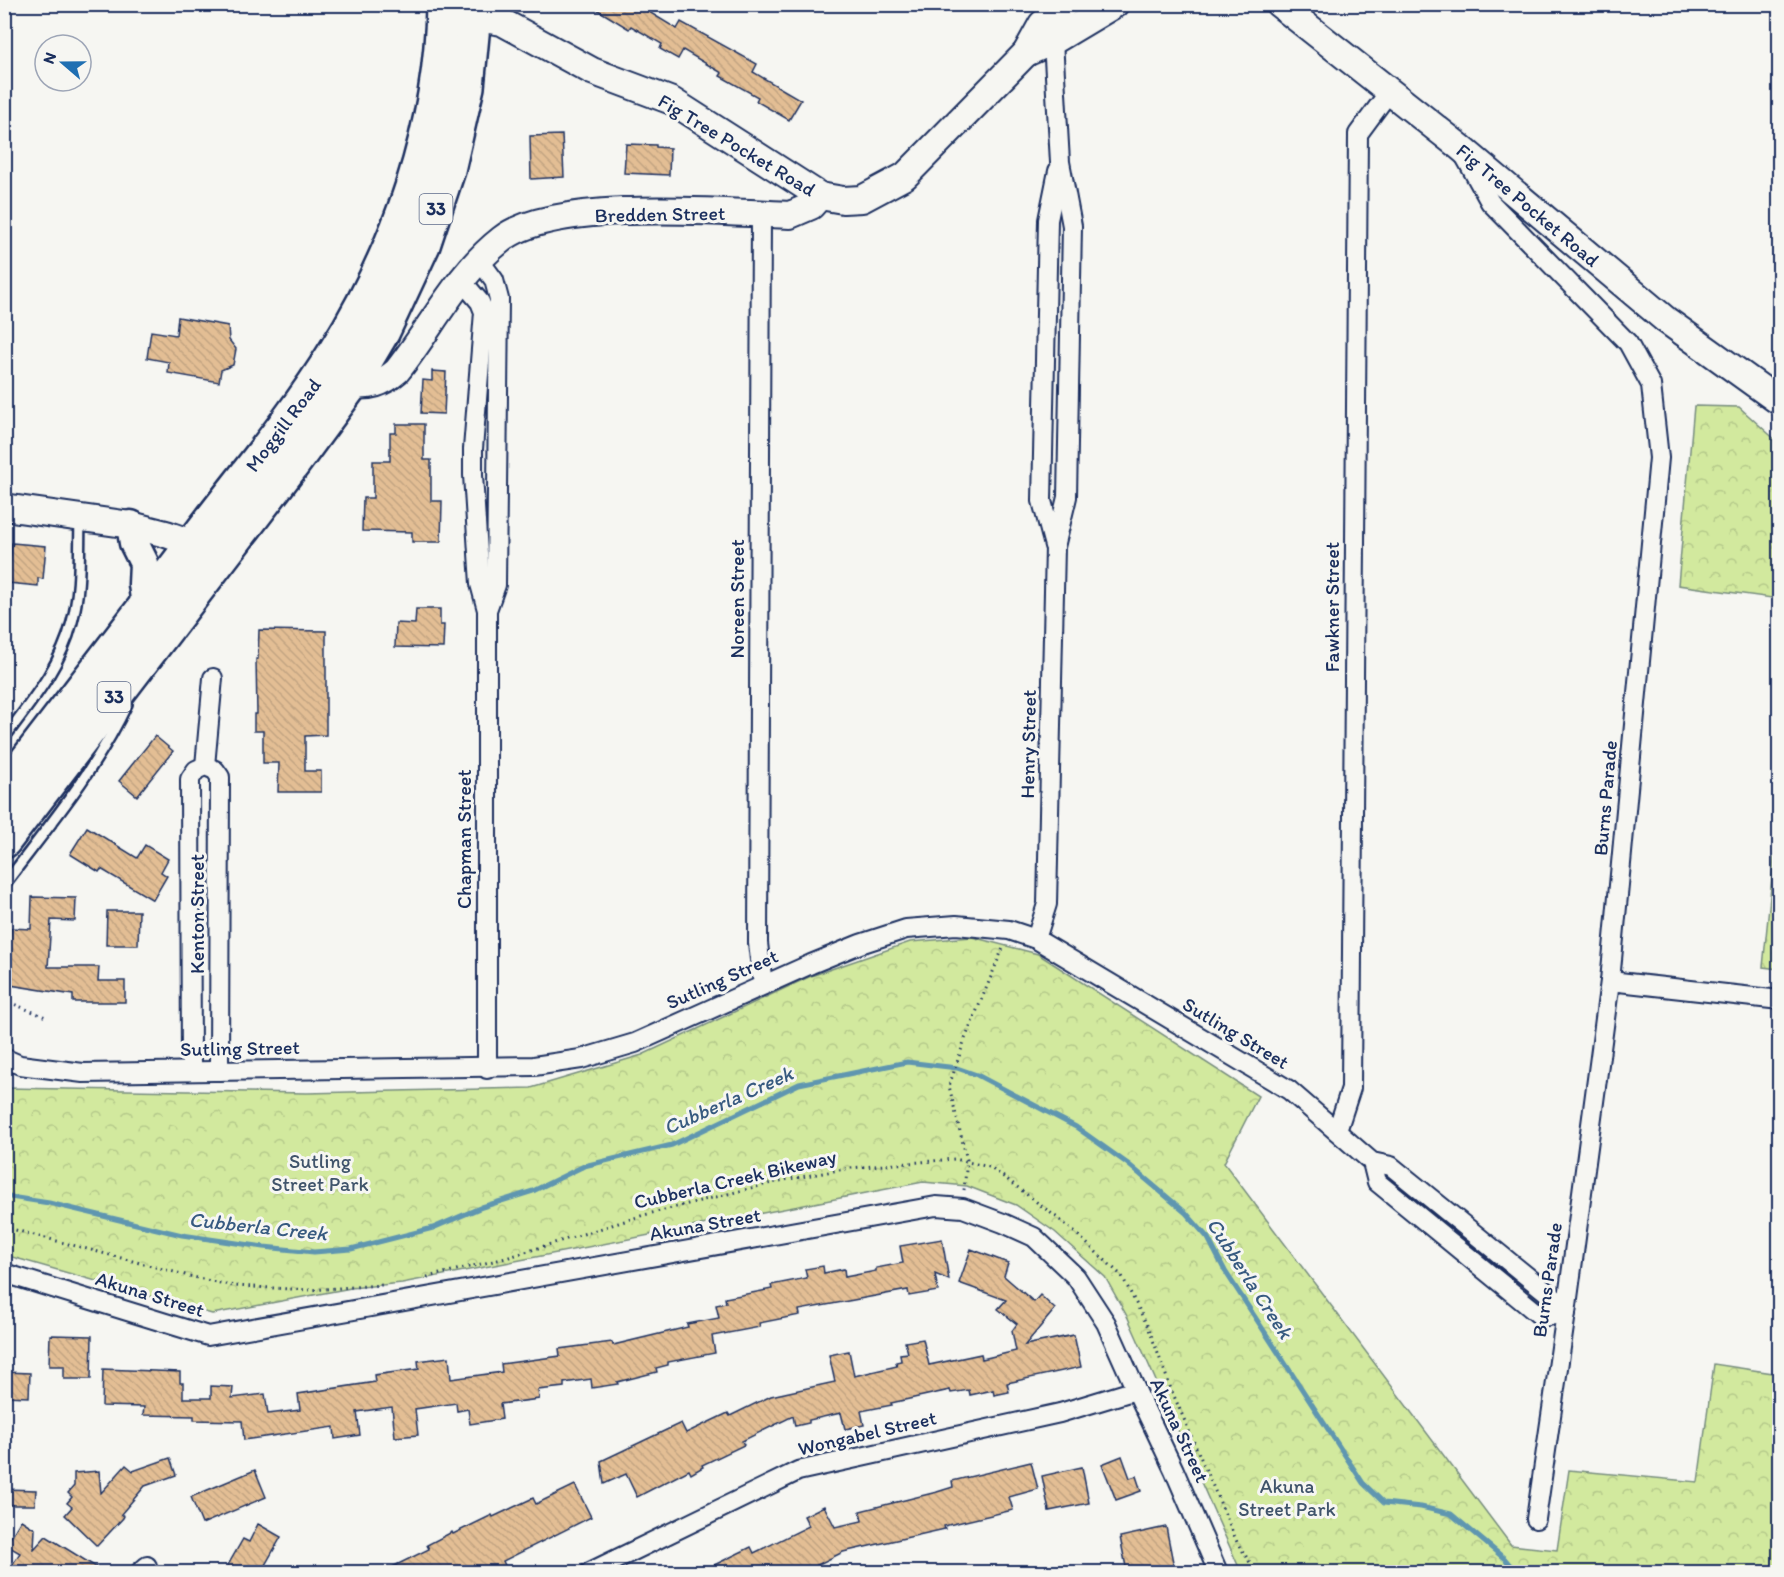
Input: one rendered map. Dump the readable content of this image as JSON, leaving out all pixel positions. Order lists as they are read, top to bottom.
{
  "streets": {
    "highway": ["33", "Moggill Road"],
    "main road": ["Fig Tree Pocket Road", "Bredden Street"],
    "street": [
      "Noreen Street",
      "Fawkner Street",
      "Henry Street",
      "Burns Parade",
      "Chapman Street",
      "Kenton Street",
      "Sutling Street",
      "Akuna Street",
      "Wongabel Street"
    ],
    "path": ["Cubberla Creek Bikeway"]
  },
  "crossings": [
    ["Fig Tree Pocket Road", "Bredden Street"],
    ["Fig Tree Pocket Road", "Moggill Road"],
    ["Fig Tree Pocket Road", "Fawkner Street"],
    ["Fig Tree Pocket Road", "Henry Street"],
    ["Fig Tree Pocket Road", "Burns Parade"],
    ["Bredden Street", "Moggill Road"],
    ["Bredden Street", "Noreen Street"],
    ["Bredden Street", "Chapman Street"],
    ["Noreen Street", "Sutling Street"],
    ["Fawkner Street", "Sutling Street"],
    ["Henry Street", "Sutling Street"],
    ["Burns Parade", "Sutling Street"],
    ["Chapman Street", "Sutling Street"],
    ["Kenton Street", "Sutling Street"],
    ["Akuna Street", "Wongabel Street"]
  ],
  "water": ["Cubberla Creek"],
  "parks": ["Sutling Street Park", "Akuna Street Park"],
  "north": "left"
}
